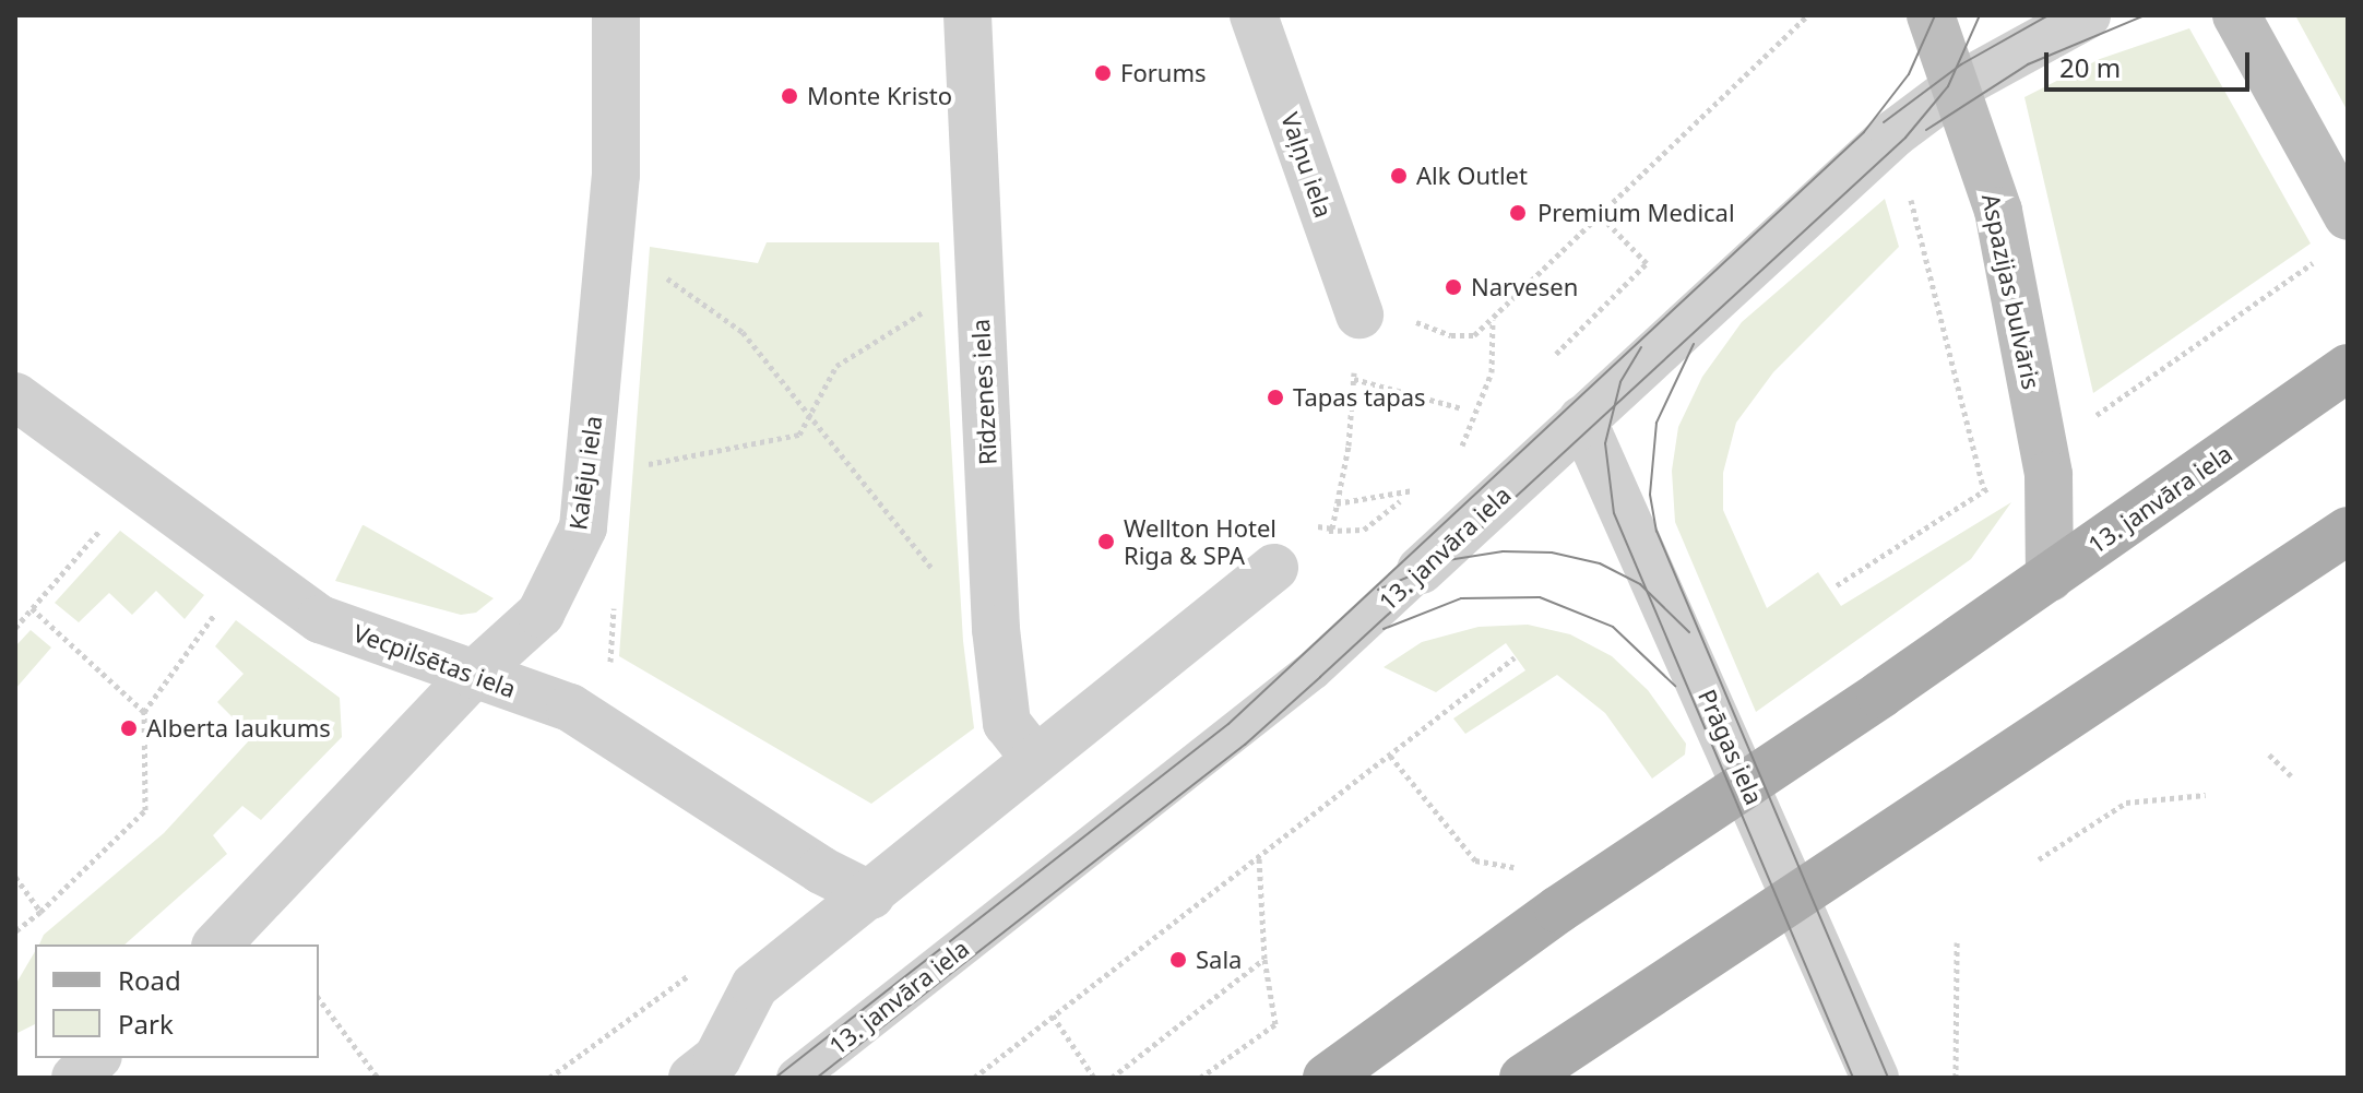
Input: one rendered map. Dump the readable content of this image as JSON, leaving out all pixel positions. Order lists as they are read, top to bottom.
{
  "streets": {
    "main road": ["13. janvāra iela"],
    "street": [
      "Vaļņu iela",
      "Aspazijas bulvāris",
      "Rīdzenes iela",
      "Kalēju iela",
      "Vecpilsētas iela",
      "Prāgas iela"
    ]
  },
  "crossings": [
    ["Aspazijas bulvāris", "13. janvāra iela"],
    ["Kalēju iela", "Vecpilsētas iela"],
    ["13. janvāra iela", "Prāgas iela"]
  ],
  "places": [
    "Forums",
    "Monte Kristo",
    "Alk Outlet",
    "Premium Medical",
    "Narvesen",
    "Tapas tapas",
    "Wellton Hotel Riga & SPA",
    "Alberta laukums",
    "Sala"
  ],
  "legend": ["Road", "Park"],
  "scale_bar": "20 m"
}
